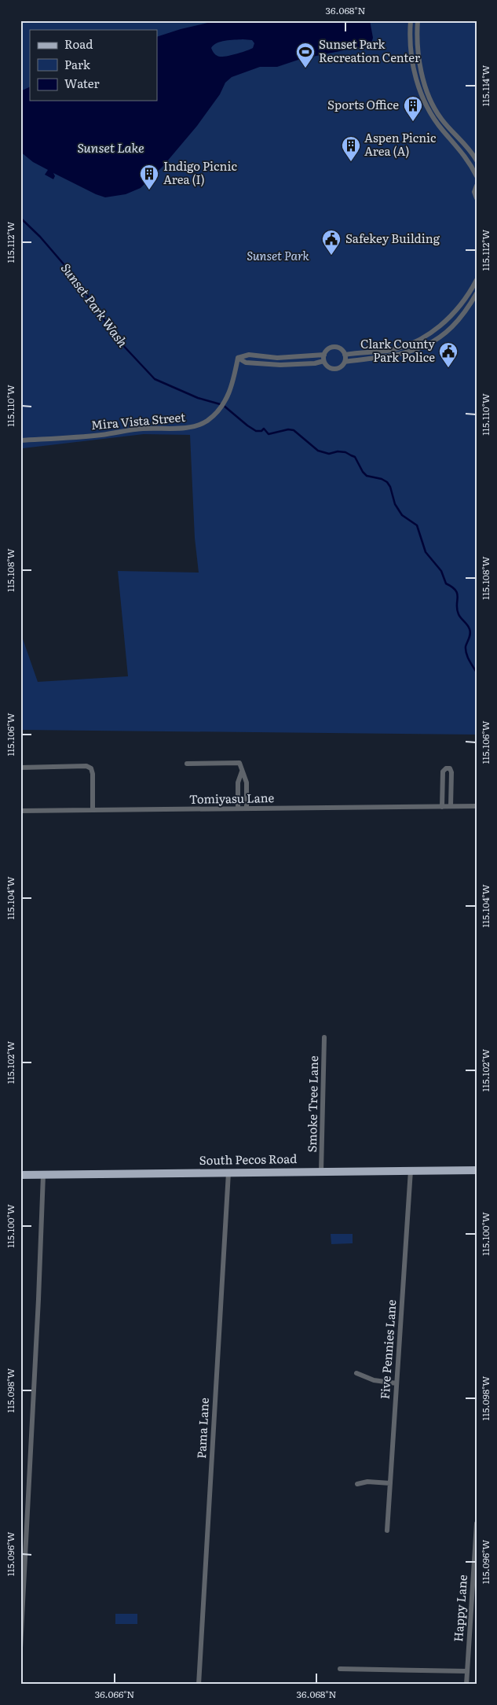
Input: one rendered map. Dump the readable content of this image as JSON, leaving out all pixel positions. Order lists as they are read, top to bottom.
{
  "streets": {
    "main road": ["South Pecos Road"],
    "street": [
      "Mira Vista Street",
      "Tomiyasu Lane",
      "Smoke Tree Lane",
      "Five Pennies Lane",
      "Pama Lane",
      "Happy Lane"
    ]
  },
  "crossings": [
    ["Smoke Tree Lane", "South Pecos Road"],
    ["South Pecos Road", "Five Pennies Lane"],
    ["South Pecos Road", "Pama Lane"]
  ],
  "water": ["Sunset Lake", "Sunset Park Wash"],
  "parks": ["Sunset Park"],
  "places": {
    "sports": ["Sunset Park Recreation Center"],
    "building": ["Sports Office", "Aspen Picnic Area (A)", "Indigo Picnic Area (I)"],
    "public building": ["Safekey Building", "Clark County Park Police"]
  },
  "legend": ["Road", "Park", "Water"],
  "coordinates": [
    "36.068°N",
    "115.114°W",
    "115.112°W",
    "115.110°W",
    "115.108°W",
    "115.106°W",
    "115.104°W",
    "115.102°W",
    "115.100°W",
    "115.098°W",
    "115.096°W",
    "36.066°N"
  ]
}
